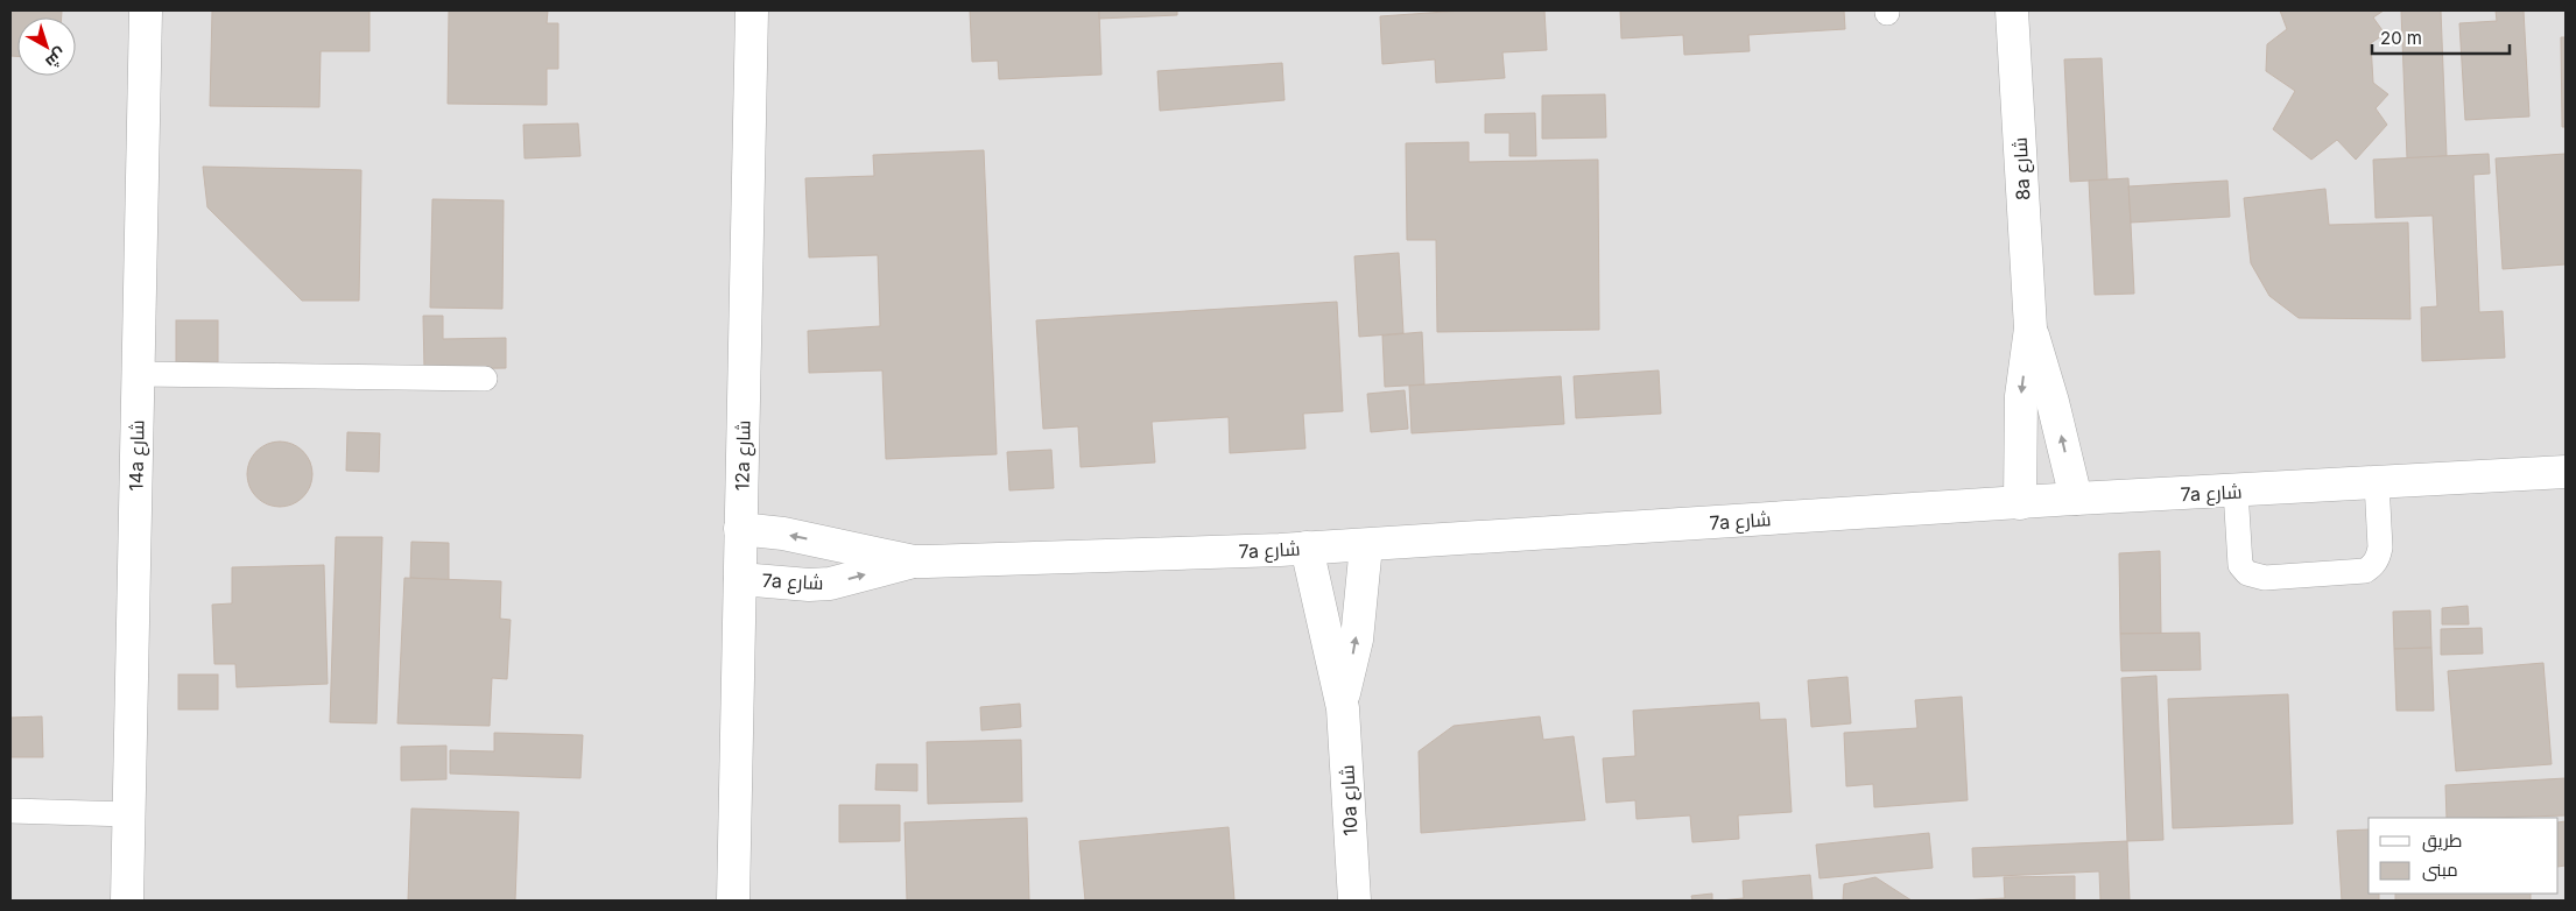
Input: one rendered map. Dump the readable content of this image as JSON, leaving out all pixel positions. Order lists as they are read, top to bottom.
{
  "streets": {
    "street": [
      "8a شارع",
      "14a شارع",
      "12a شارع",
      "7a شارع",
      "10a شارع"
    ]
  },
  "crossings": [
    ["8a شارع", "7a شارع"],
    ["12a شارع", "7a شارع"],
    ["7a شارع", "10a شارع"]
  ],
  "legend": ["طريق", "مبنى"],
  "scale_bar": "20 m",
  "north": "bottom right"
}
